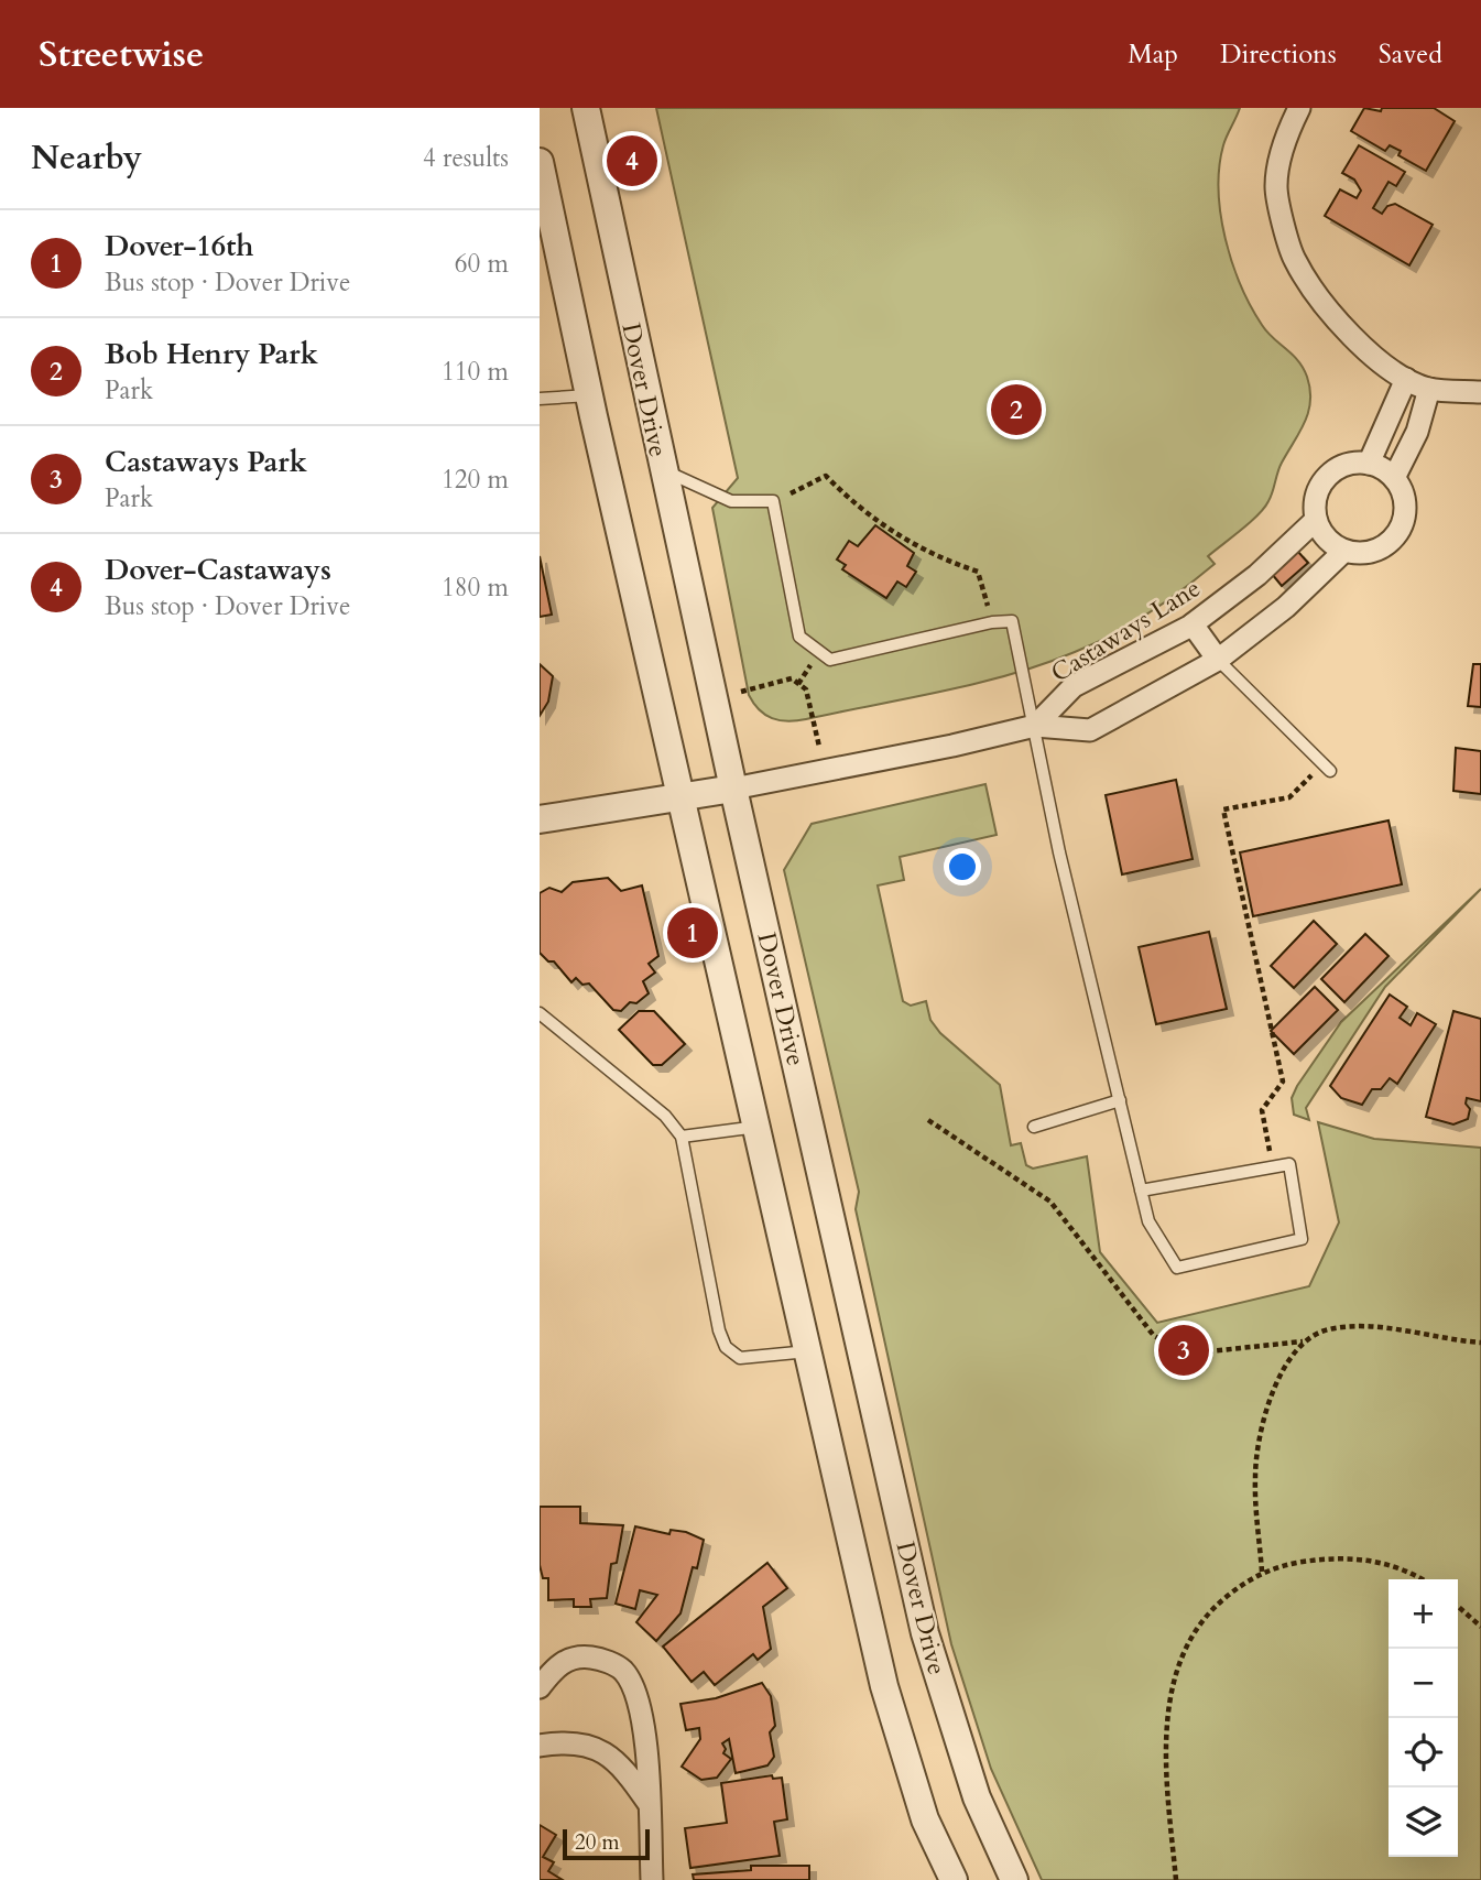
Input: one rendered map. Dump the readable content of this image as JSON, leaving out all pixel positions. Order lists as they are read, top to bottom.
{
  "streets": {
    "street": ["Dover Drive", "Castaways Lane"]
  },
  "scale_bar": "20 m",
  "page": {
    "header": "Streetwise",
    "nav": ["Map", "Directions", "Saved"],
    "heading": ["Nearby", "4 results"],
    "pins": [
      "4",
      "2",
      "1",
      "3"
    ],
    "list": [
      {
        "mark": "1",
        "name": "Dover-16th",
        "note": "Bus stop · Dover Drive",
        "value": "60 m"
      },
      {
        "mark": "2",
        "name": "Bob Henry Park",
        "note": "Park",
        "value": "110 m"
      },
      {
        "mark": "3",
        "name": "Castaways Park",
        "note": "Park",
        "value": "120 m"
      },
      {
        "mark": "4",
        "name": "Dover-Castaways",
        "note": "Bus stop · Dover Drive",
        "value": "180 m"
      }
    ],
    "map_buttons": ["+", "−"],
    "scale": "20 m"
  }
}
